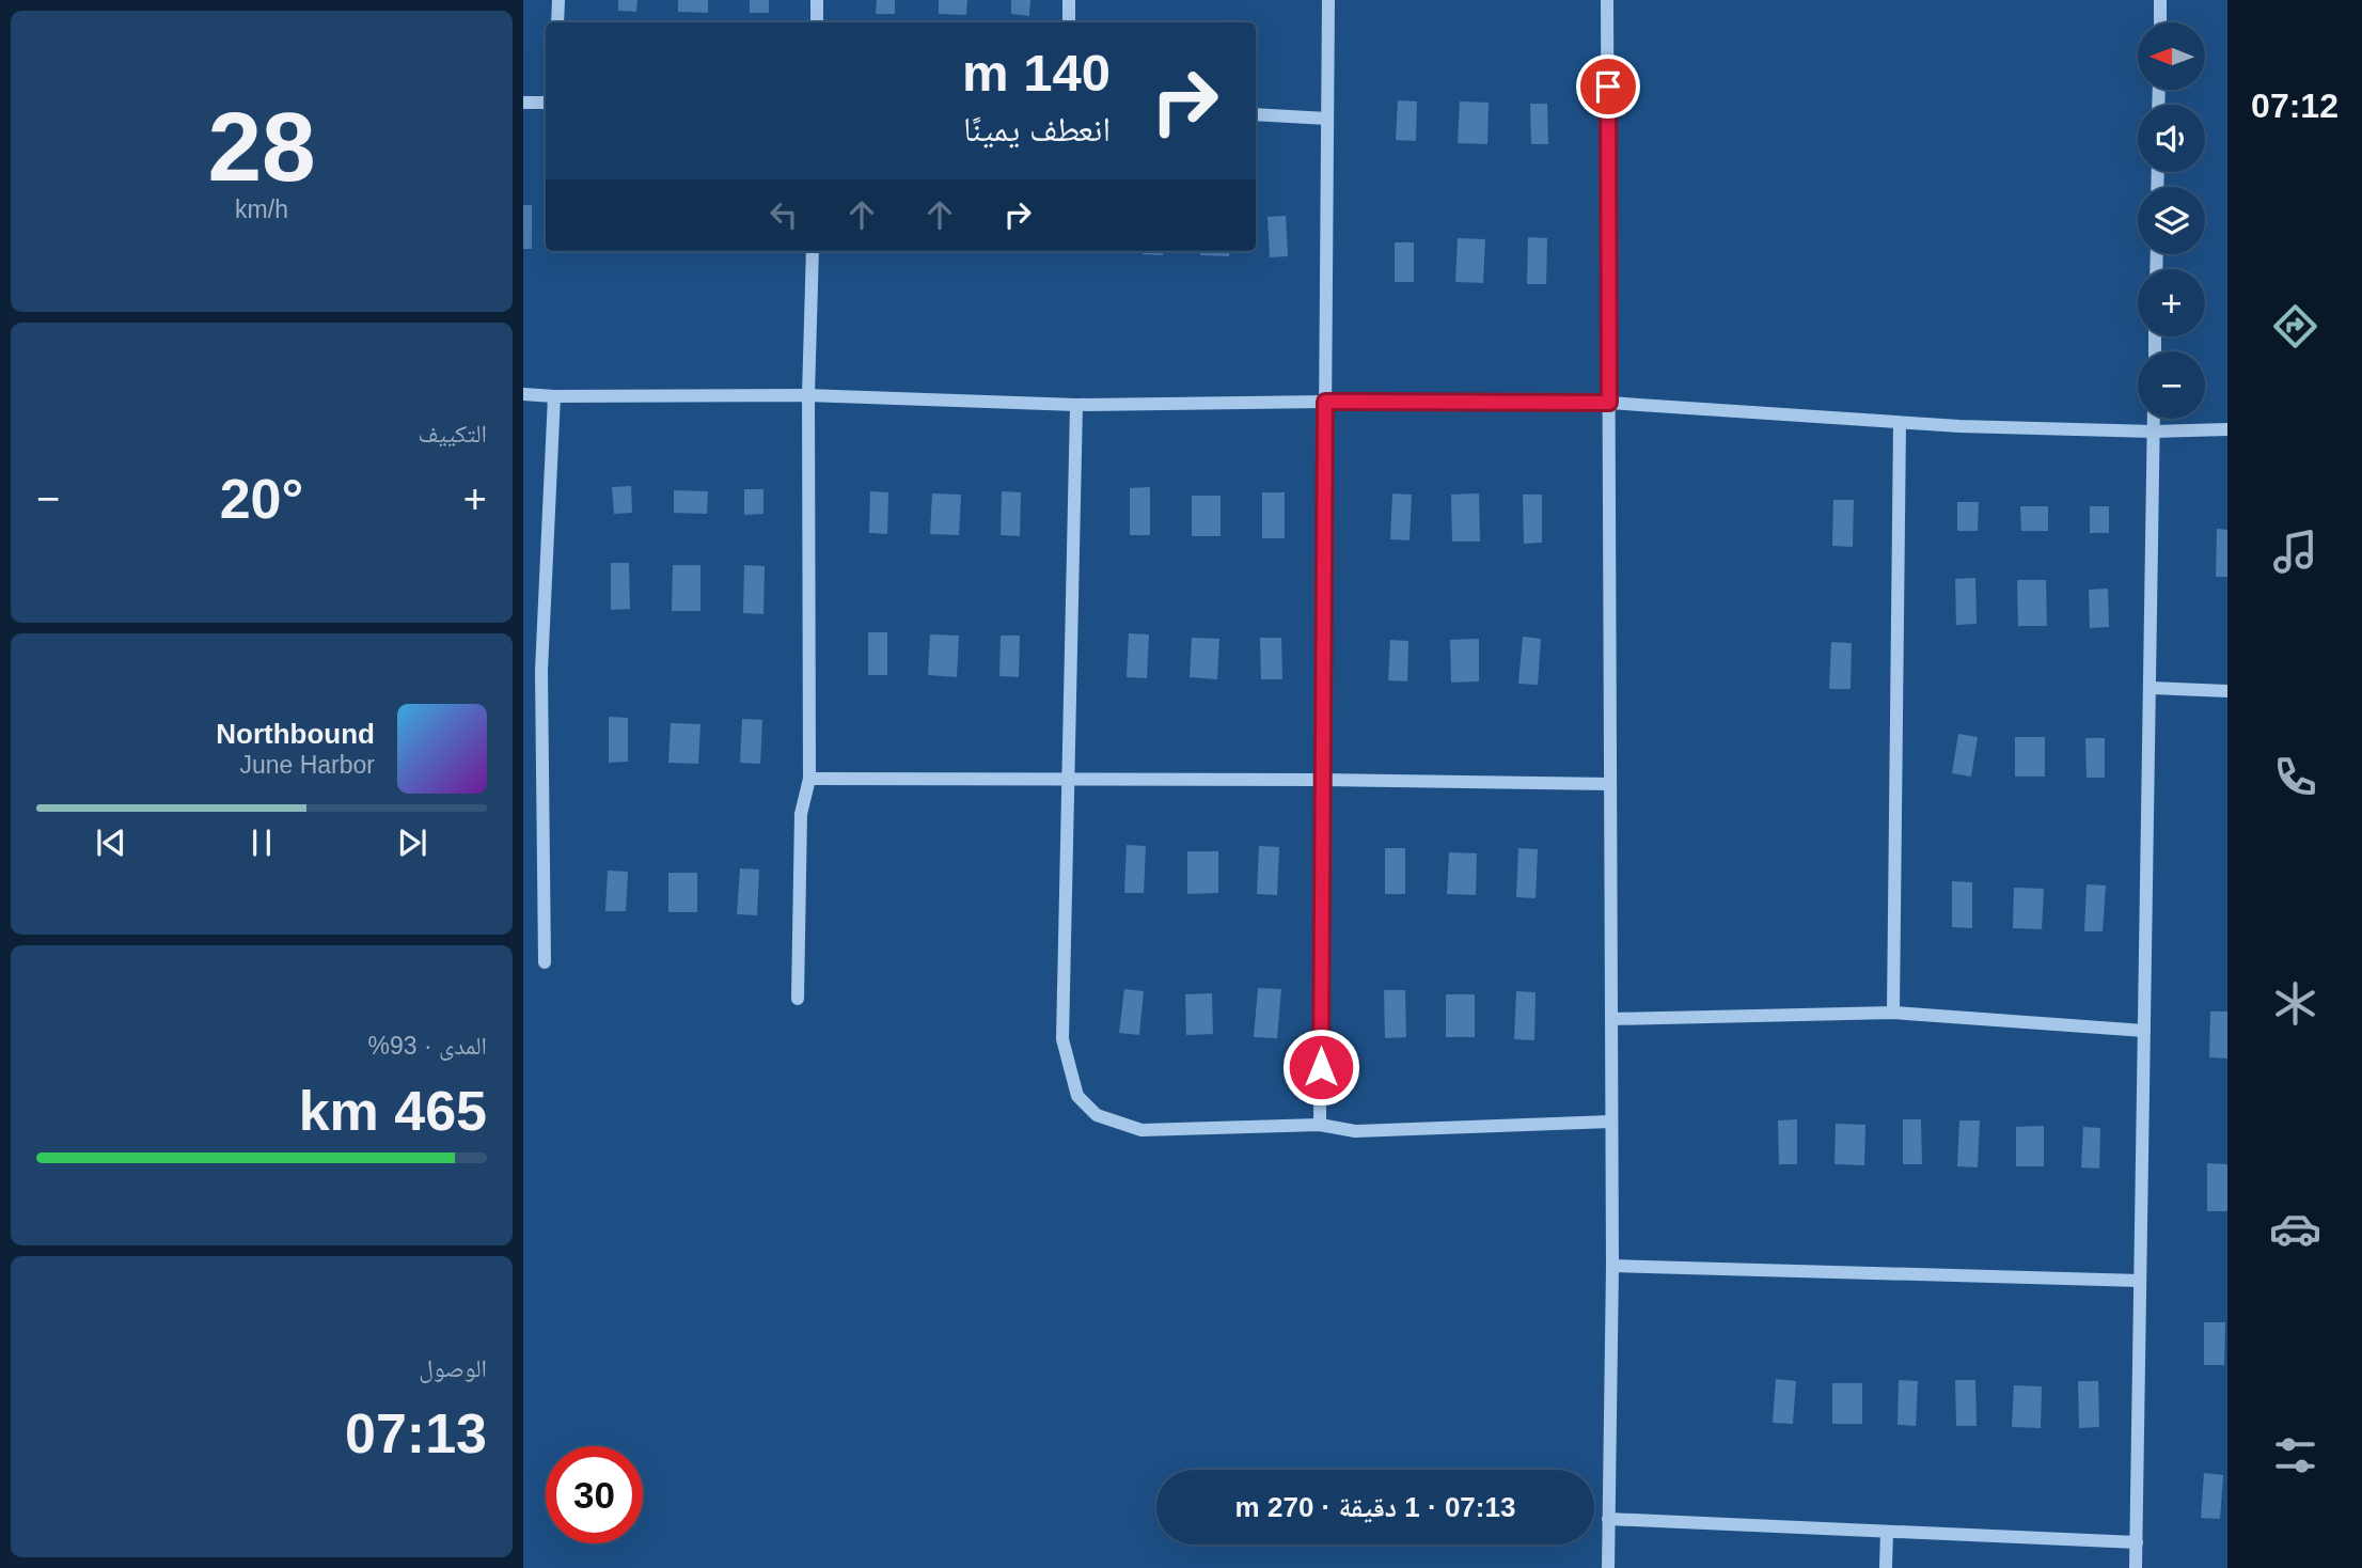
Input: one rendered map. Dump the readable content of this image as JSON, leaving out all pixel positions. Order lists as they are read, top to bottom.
{
  "north": "left",
  "page": {
    "tabs": "07:12",
    "tile": [
      ["28", "km/h"],
      "التكييف",
      ["المدى · 93%", "465 km"],
      ["الوصول", "07:13"]
    ],
    "map_buttons": ["+", "−"],
    "turn": ["140 m", "انعطف يمينًا"],
    "heat": ["−", "20°", "+"],
    "song": ["Northbound", "June Harbor"],
    "limit": "30",
    "trip": "07:13 · 1 دقيقة · 270 m"
  }
}
